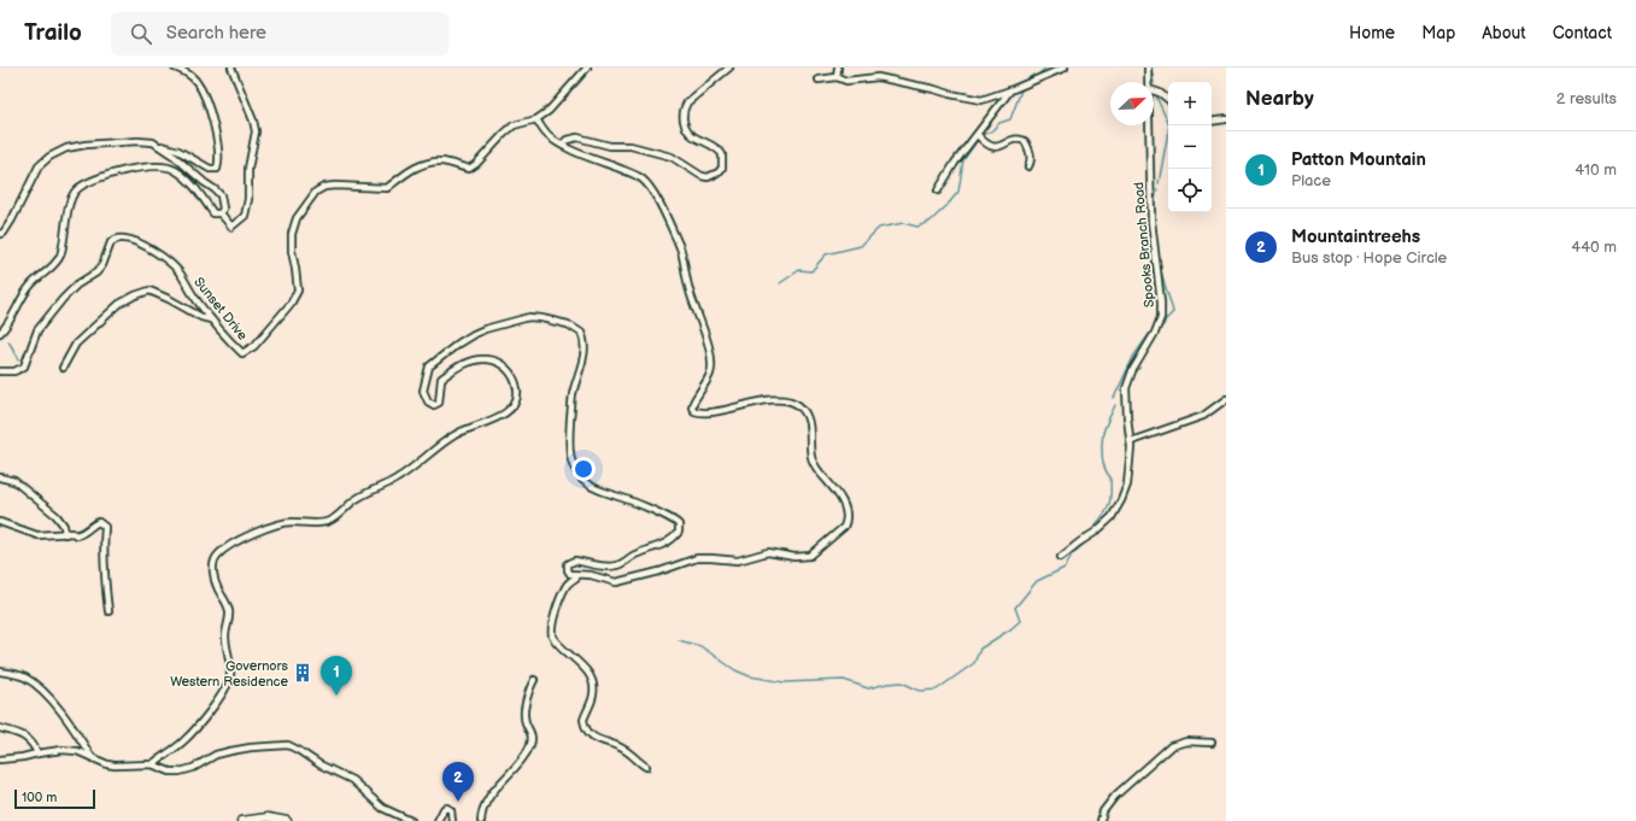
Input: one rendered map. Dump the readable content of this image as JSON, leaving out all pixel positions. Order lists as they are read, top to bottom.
{
  "streets": {
    "street": ["Spooks Branch Road", "Sunset Drive"]
  },
  "places": {
    "building": ["Governors Western Residence"]
  },
  "scale_bar": "100 m",
  "north": "top right",
  "page": {
    "header": "Trailo",
    "search": "Search here",
    "nav": [
      "Home",
      "Map",
      "About",
      "Contact"
    ],
    "heading": ["Nearby", "2 results"],
    "map_buttons": ["+", "−"],
    "list": [
      {
        "mark": "1",
        "name": "Patton Mountain",
        "note": "Place",
        "value": "410 m"
      },
      {
        "mark": "2",
        "name": "Mountaintreehs",
        "note": "Bus stop · Hope Circle",
        "value": "440 m"
      }
    ],
    "pins": ["1", "2"],
    "scale": "100 m"
  }
}
